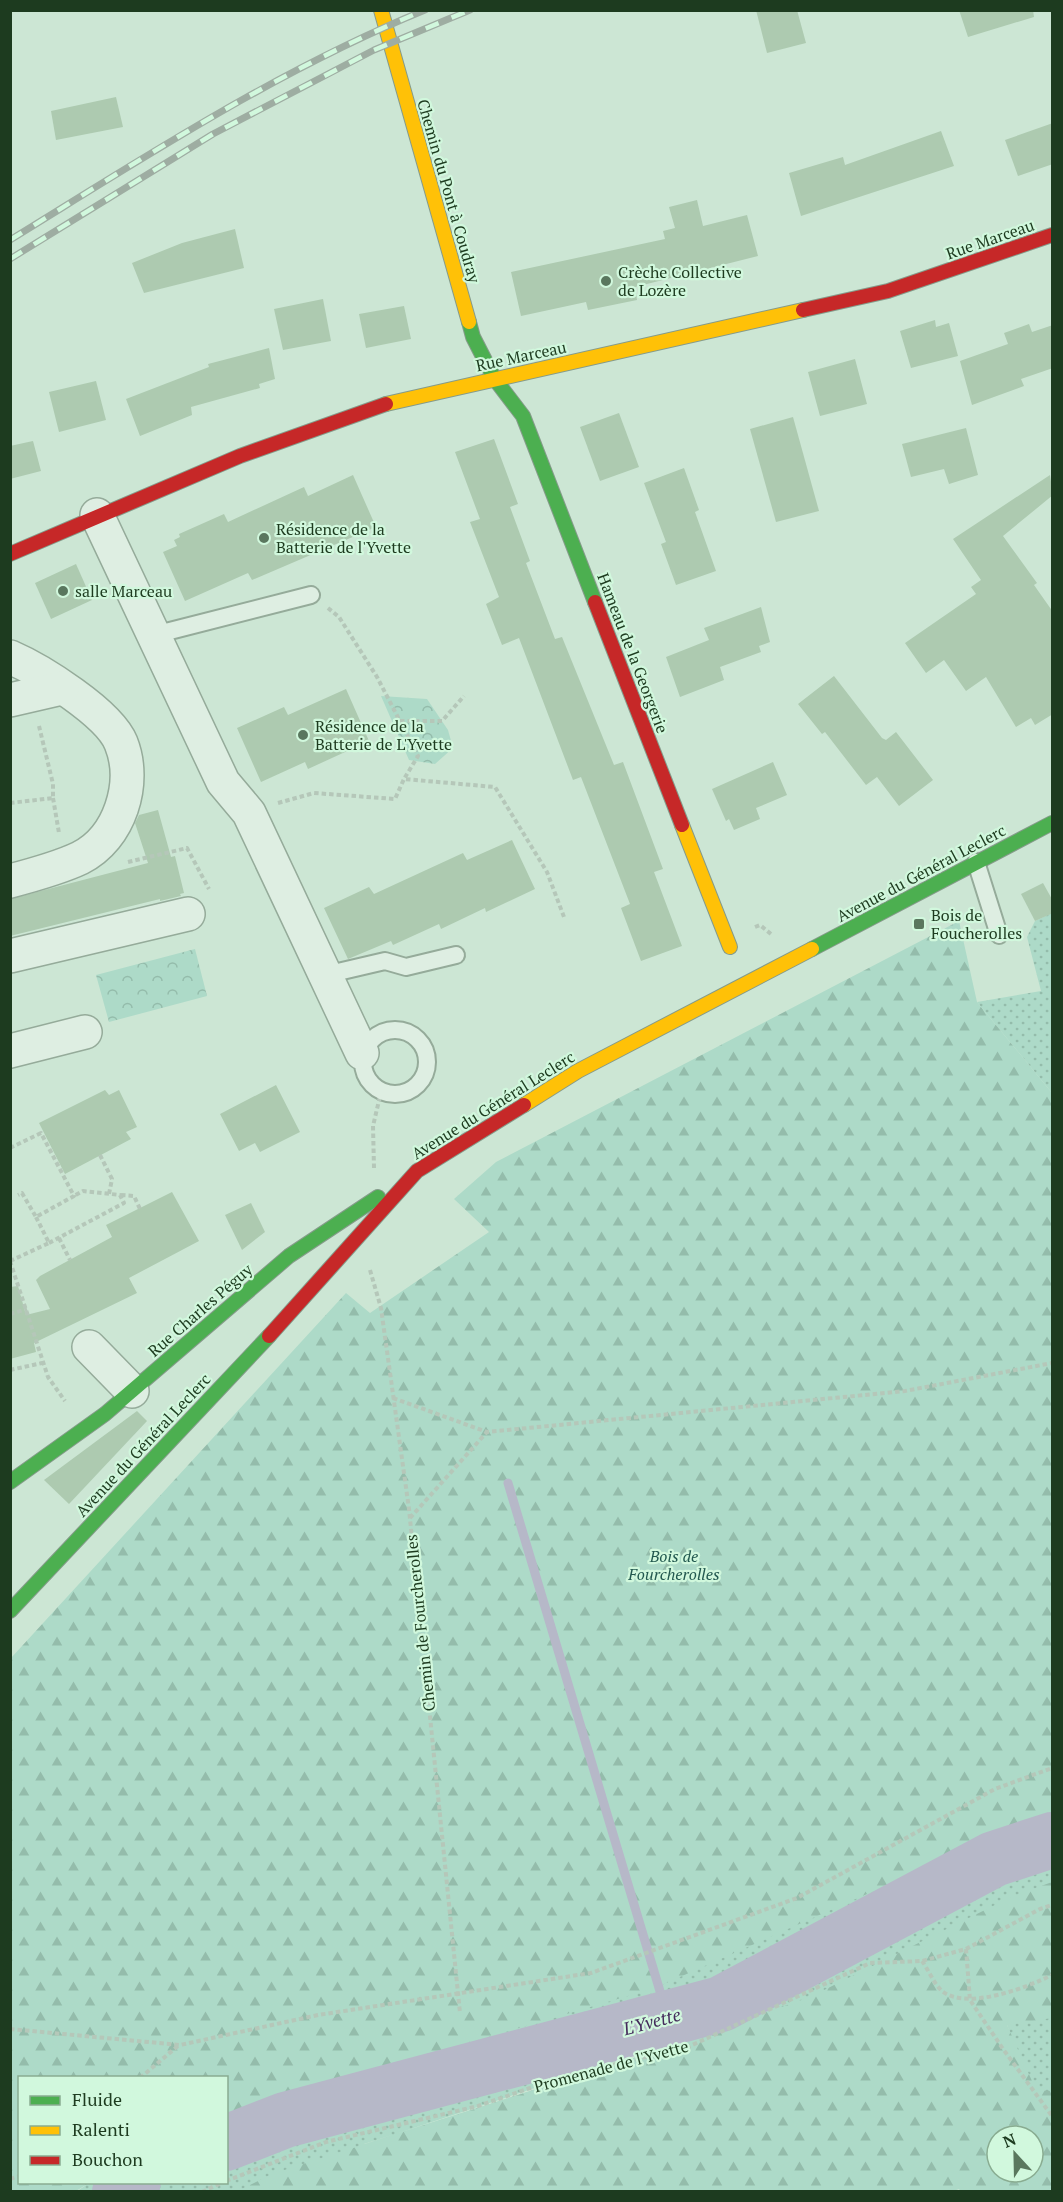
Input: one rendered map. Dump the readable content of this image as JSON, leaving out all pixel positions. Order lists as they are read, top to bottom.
{
  "streets": {
    "street": [
      "Chemin du Pont à Coudray",
      "Rue Marceau",
      "Hameau de la Georgerie",
      "Avenue du Général Leclerc",
      "Rue Charles Péguy"
    ],
    "path": ["Chemin de Fourcherolles", "Promenade de l'Yvette"]
  },
  "crossings": [
    ["Chemin du Pont à Coudray", "Rue Marceau"],
    ["Chemin du Pont à Coudray", "Hameau de la Georgerie"],
    ["Rue Marceau", "Hameau de la Georgerie"],
    ["Avenue du Général Leclerc", "Rue Charles Péguy"],
    ["Avenue du Général Leclerc", "Chemin de Fourcherolles"]
  ],
  "water": ["L'Yvette"],
  "parks": ["Bois de Fourcherolles"],
  "places": {
    "other": [
      "Crèche Collective de Lozère",
      "Résidence de la Batterie de l'Yvette",
      "salle Marceau",
      "Résidence de la Batterie de L'Yvette"
    ],
    "transit": ["Bois de Foucherolles"]
  },
  "legend": ["Fluide", "Ralenti", "Bouchon"],
  "north": "top"
}
